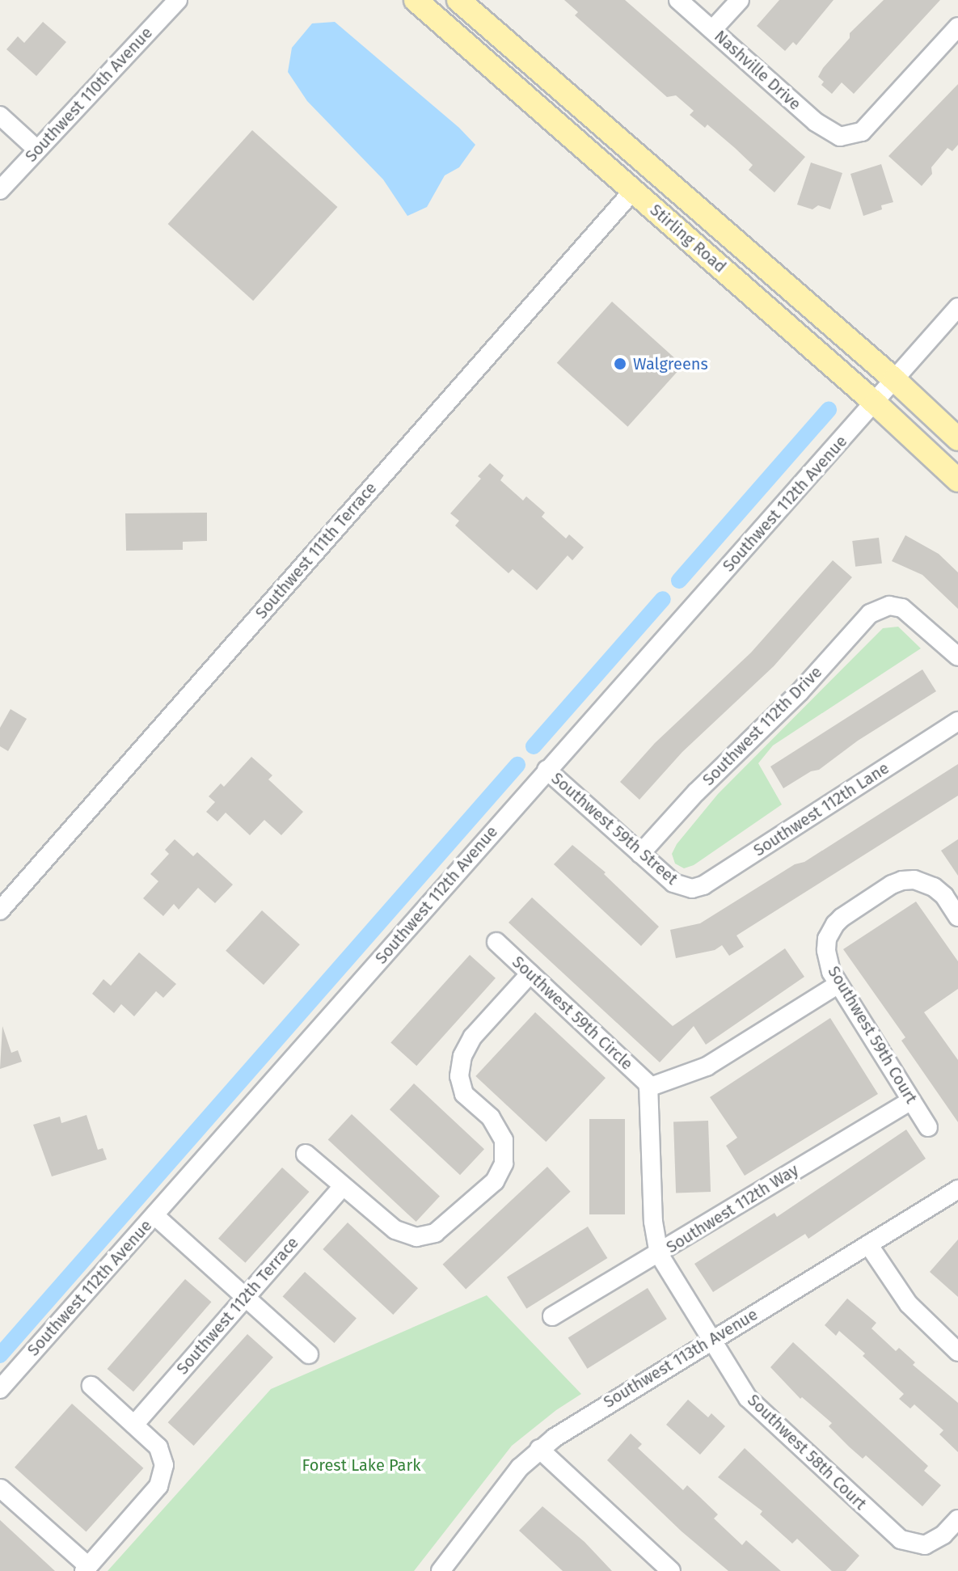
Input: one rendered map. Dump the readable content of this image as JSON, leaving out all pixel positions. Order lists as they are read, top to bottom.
{
  "streets": {
    "main road": ["Stirling Road"],
    "street": [
      "Nashville Drive",
      "Southwest 110th Avenue",
      "Southwest 112th Avenue",
      "Southwest 111th Terrace",
      "Southwest 112th Drive",
      "Southwest 112th Lane",
      "Southwest 59th Street",
      "Southwest 59th Circle",
      "Southwest 59th Court",
      "Southwest 112th Way",
      "Southwest 112th Terrace",
      "Southwest 113th Avenue",
      "Southwest 58th Court"
    ]
  },
  "crossings": [
    ["Stirling Road", "Southwest 112th Avenue"],
    ["Stirling Road", "Southwest 111th Terrace"],
    ["Southwest 112th Avenue", "Southwest 59th Street"],
    ["Southwest 112th Drive", "Southwest 59th Street"],
    ["Southwest 112th Lane", "Southwest 59th Street"],
    ["Southwest 59th Circle", "Southwest 58th Court"],
    ["Southwest 59th Court", "Southwest 112th Way"],
    ["Southwest 112th Way", "Southwest 58th Court"],
    ["Southwest 113th Avenue", "Southwest 58th Court"]
  ],
  "parks": ["Forest Lake Park"],
  "places": ["Walgreens"]
}
